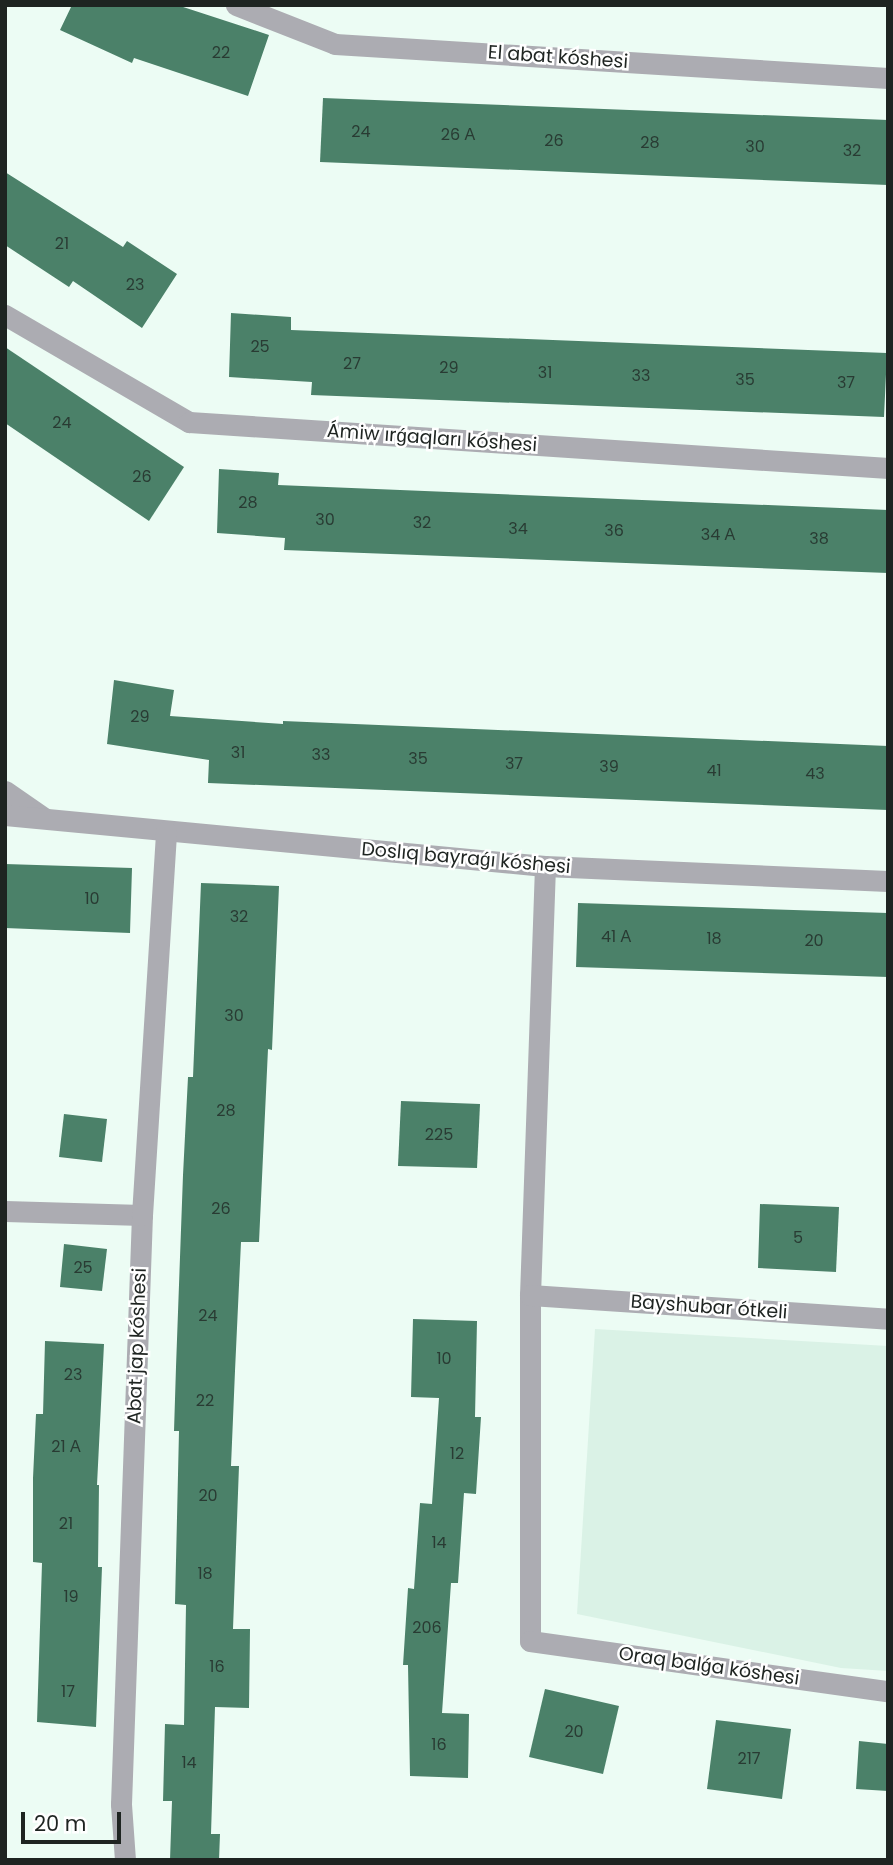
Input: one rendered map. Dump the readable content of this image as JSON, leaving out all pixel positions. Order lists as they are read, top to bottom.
{
  "streets": {
    "street": [
      "El abat kóshesi",
      "Ámiw ırǵaqları kóshesi",
      "Doslıq bayraǵı kóshesi",
      "Bayshubar ótkeli",
      "Abat jap kóshesi",
      "Oraq balǵa kóshesi"
    ]
  },
  "crossings": [
    ["Doslıq bayraǵı kóshesi", "Abat jap kóshesi"],
    ["Bayshubar ótkeli", "Oraq balǵa kóshesi"]
  ],
  "house_numbers": [
    "22",
    "24",
    "26 А",
    "26",
    "28",
    "30",
    "32",
    "21",
    "23",
    "25",
    "27",
    "29",
    "31",
    "33",
    "35",
    "37",
    "24",
    "26",
    "28",
    "30",
    "32",
    "34",
    "36",
    "34 А",
    "38",
    "29",
    "31",
    "33",
    "35",
    "37",
    "39",
    "41",
    "43",
    "10",
    "32",
    "41 А",
    "18",
    "20",
    "30",
    "28",
    "225",
    "26",
    "5",
    "25",
    "24",
    "10",
    "23",
    "22",
    "21 А",
    "12",
    "20",
    "21",
    "14",
    "18",
    "19",
    "206",
    "16",
    "17",
    "20",
    "16",
    "217",
    "14"
  ],
  "scale_bar": "20 m"
}
